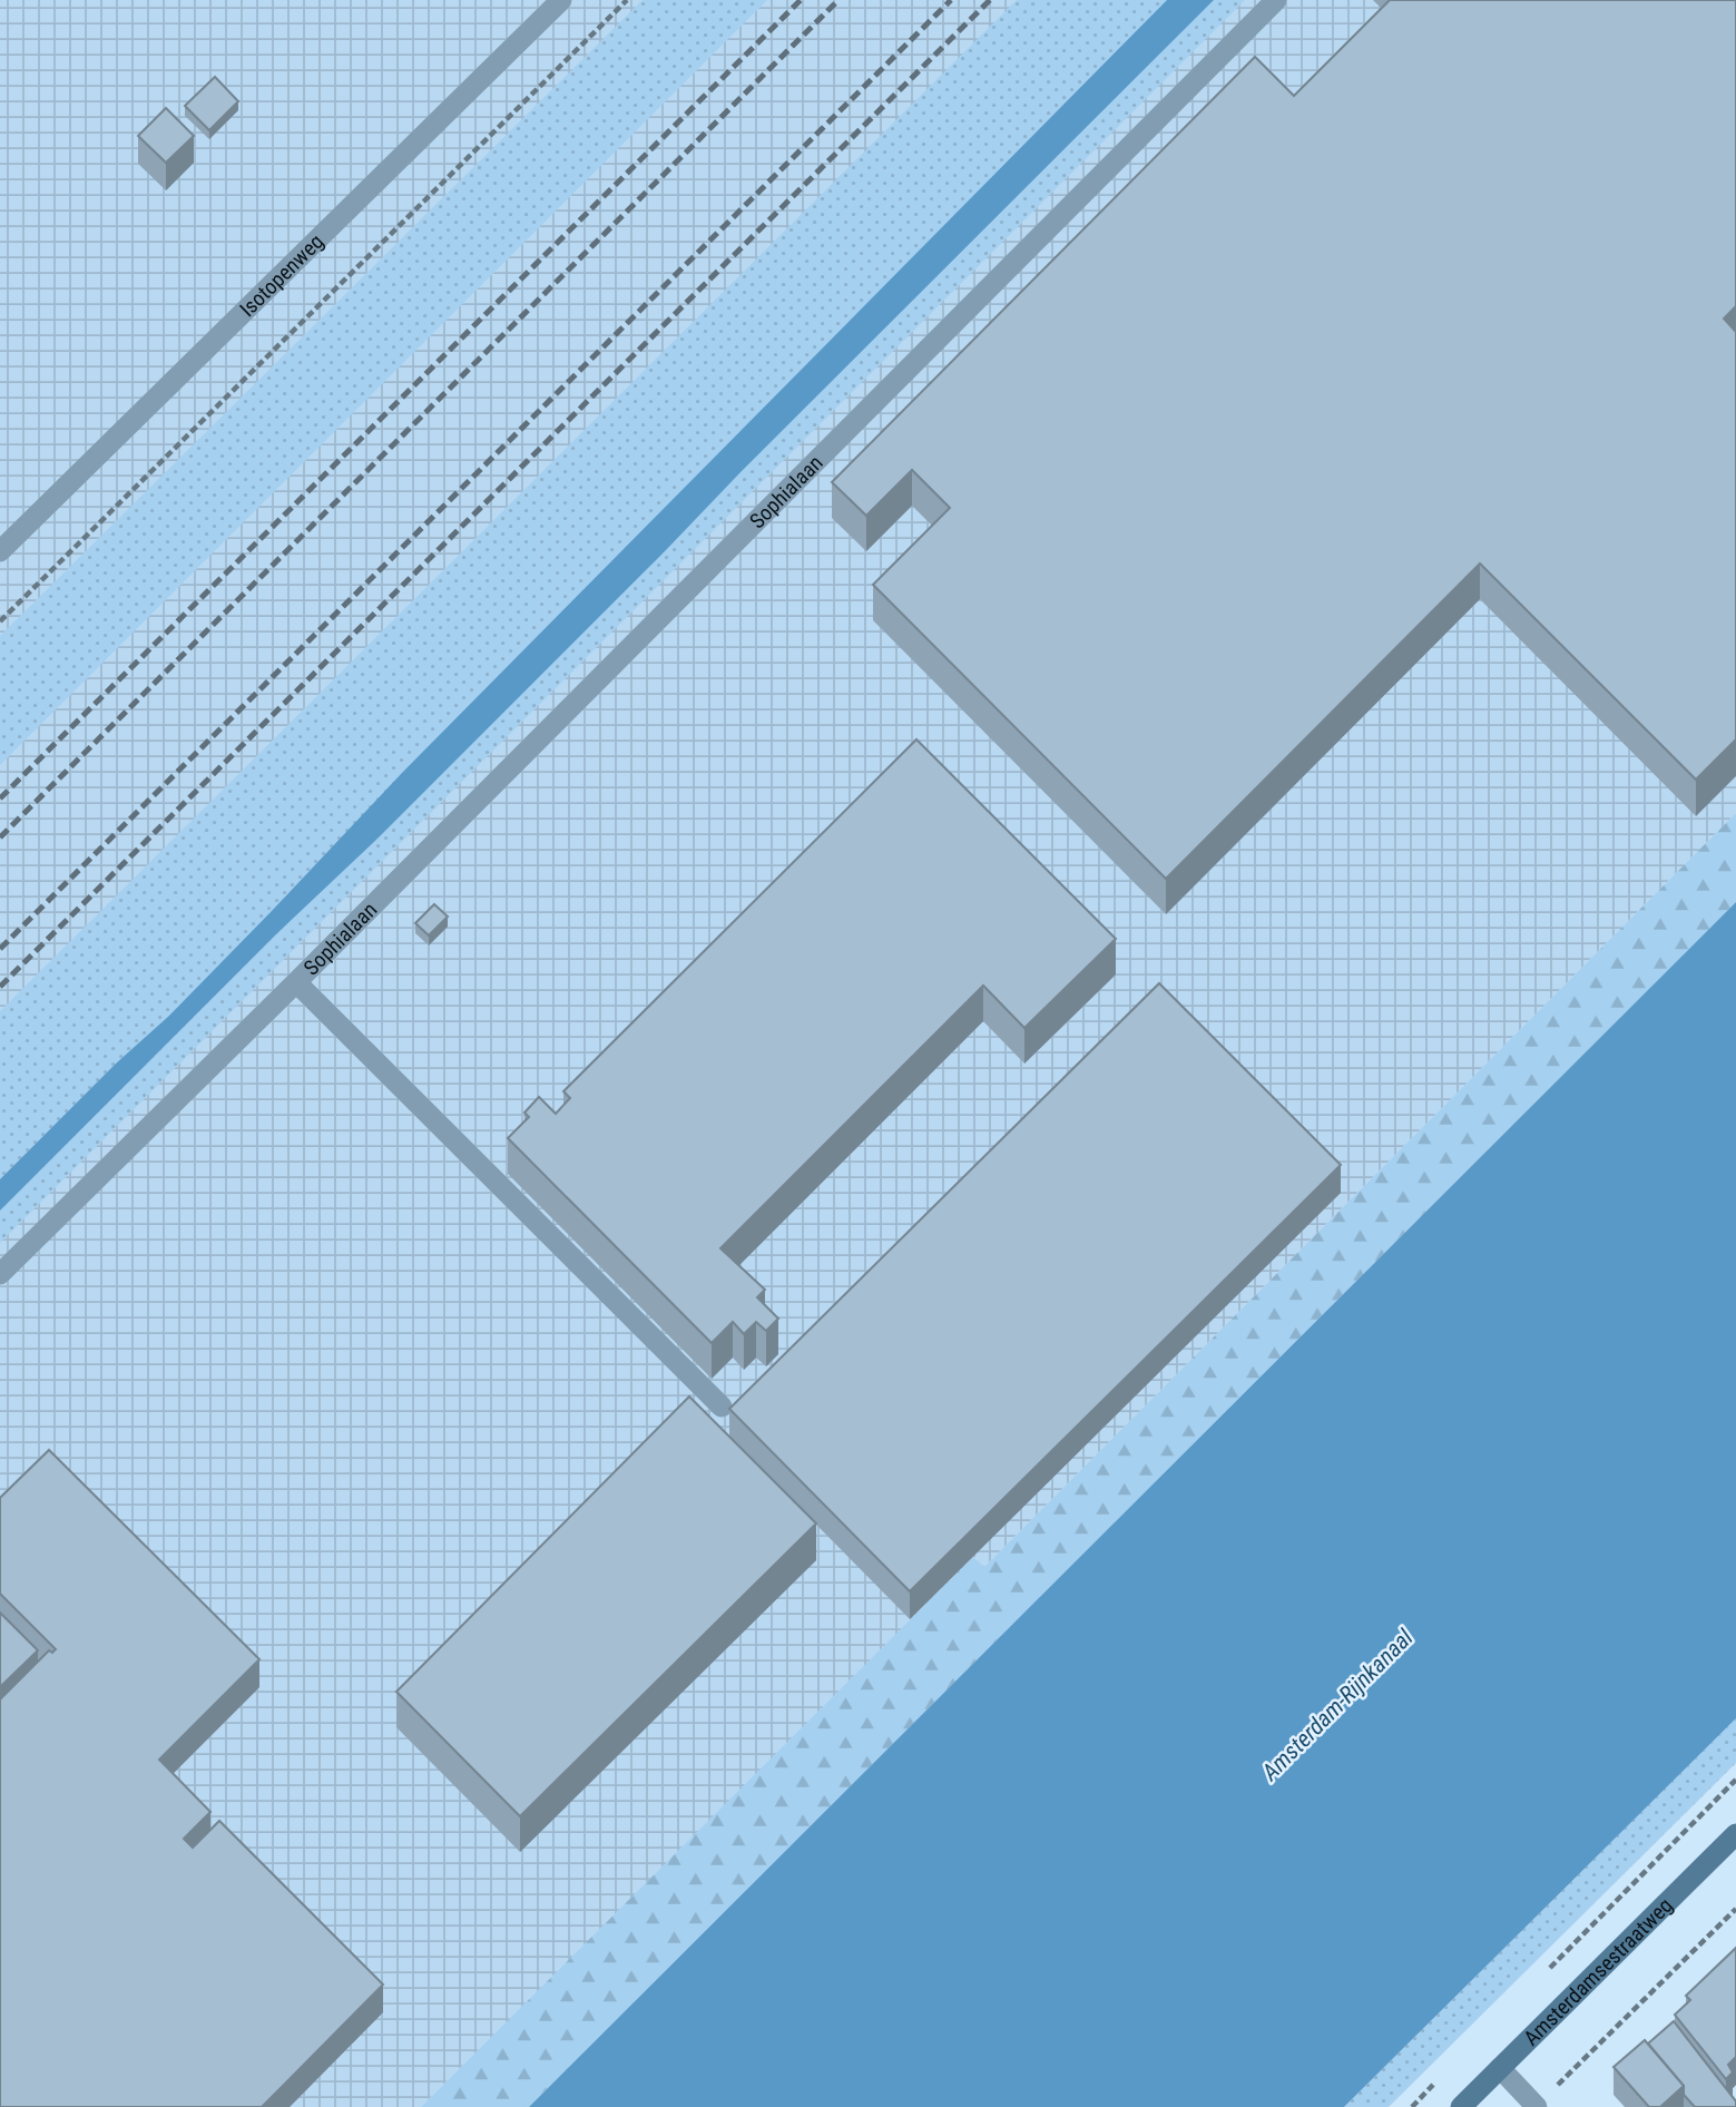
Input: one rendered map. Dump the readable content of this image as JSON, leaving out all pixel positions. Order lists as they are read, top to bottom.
{
  "streets": {
    "main road": ["Amsterdamsestraatweg"],
    "street": ["Isotopenweg", "Sophialaan"]
  },
  "water": ["Amsterdam-Rijnkanaal"]
}
